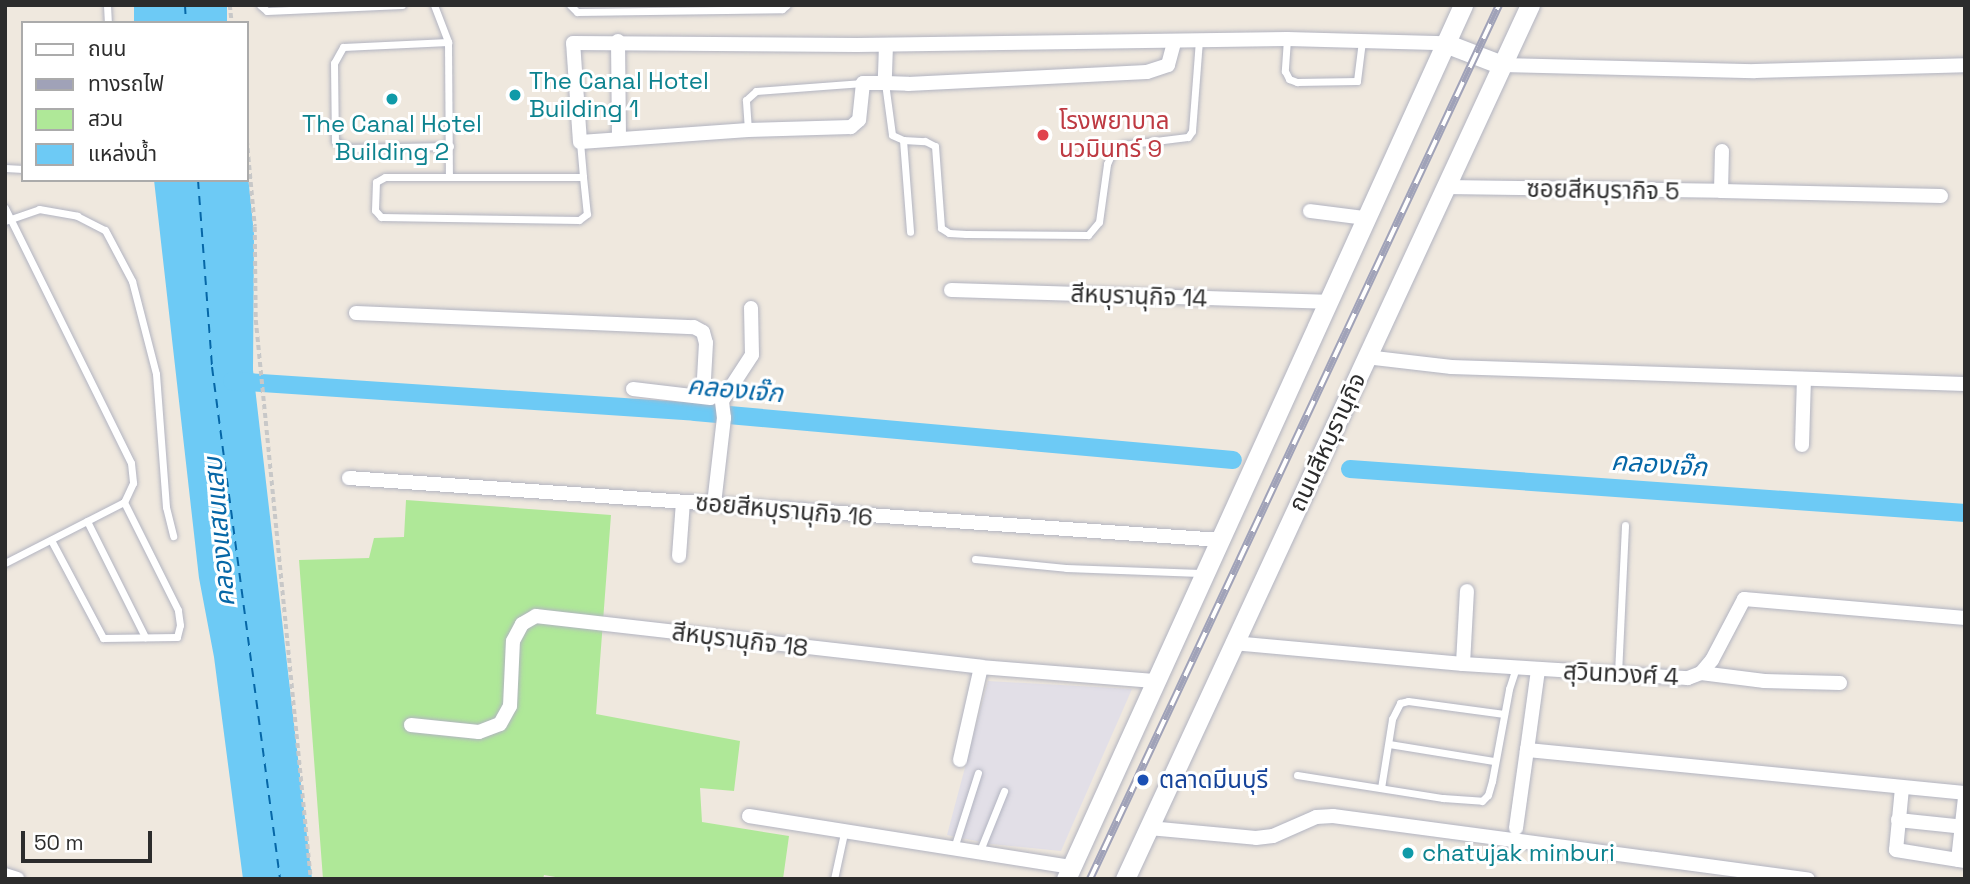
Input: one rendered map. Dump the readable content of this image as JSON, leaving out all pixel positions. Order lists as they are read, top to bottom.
{
  "streets": {
    "main road": ["ถนนสีหบุรานุกิจ"],
    "street": [
      "ซอยสีหบุรากิจ 5",
      "สีหบุรานุกิจ 14",
      "ซอยสีหบุรานุกิจ 16",
      "สีหบุรานุกิจ 18",
      "สุวินทวงศ์ 4"
    ]
  },
  "crossings": [
    ["ซอยสีหบุรากิจ 5", "ถนนสีหบุรานุกิจ"],
    ["ถนนสีหบุรานุกิจ", "สุวินทวงศ์ 4"]
  ],
  "water": ["คลองเจ๊ก", "คลองแสนแสบ"],
  "places": [
    "The Canal Hotel Building 1",
    "The Canal Hotel Building 2",
    "โรงพยาบาล นวมินทร์ 9",
    "ตลาดมีนบุรี",
    "chatujak minburi"
  ],
  "legend": [
    "ถนน",
    "ทางรถไฟ",
    "สวน",
    "แหล่งน้ำ"
  ],
  "scale_bar": "50 m"
}
